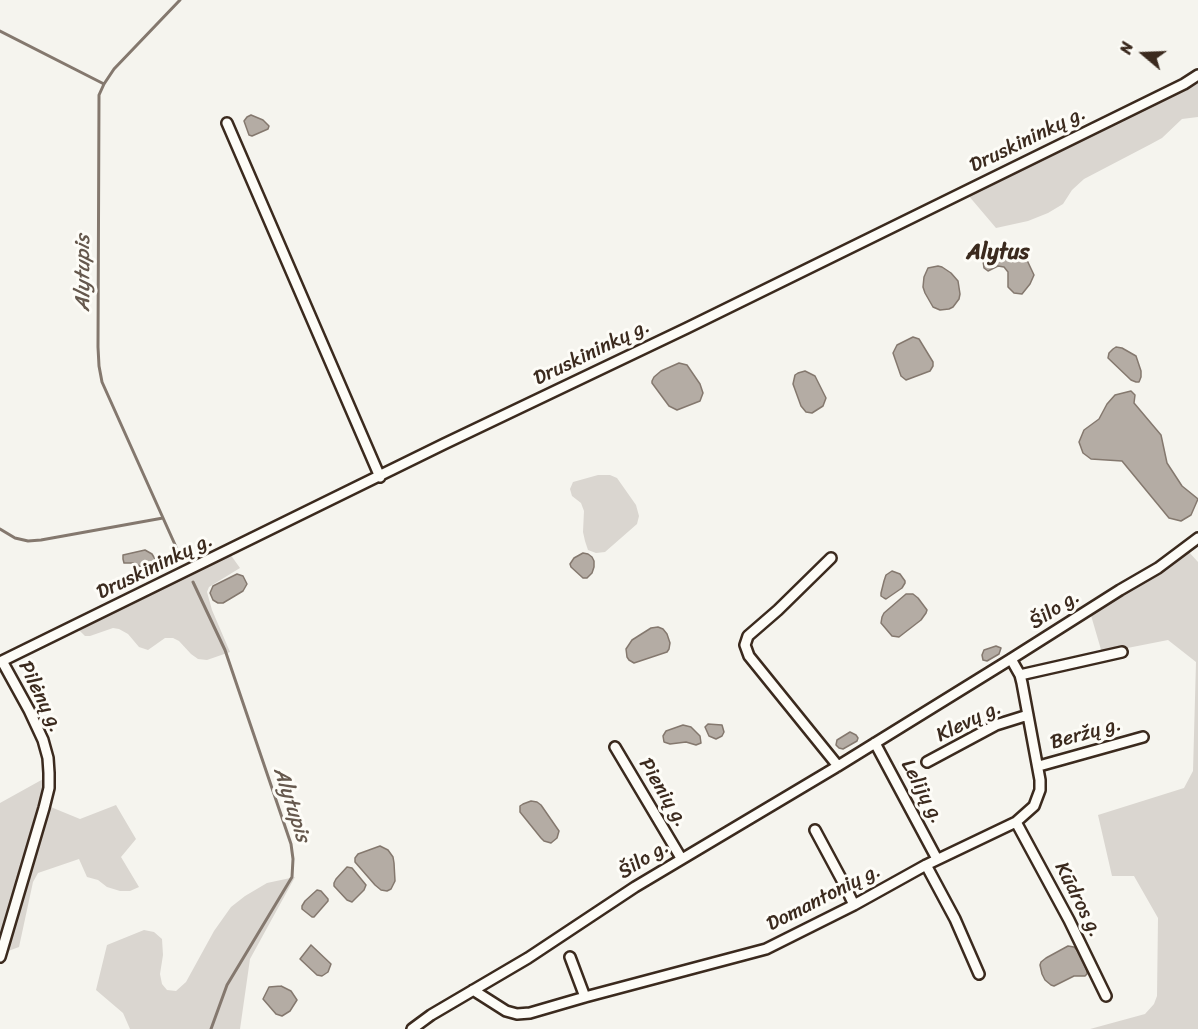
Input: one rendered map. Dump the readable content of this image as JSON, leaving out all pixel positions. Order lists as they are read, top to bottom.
{
  "streets": {
    "street": [
      "Druskininkų g.",
      "Šilo g.",
      "Pilėnų g.",
      "Klevų g.",
      "Beržų g.",
      "Lelijų g.",
      "Pienių g.",
      "Domantonių g.",
      "Kūdros g."
    ]
  },
  "crossings": [
    ["Druskininkų g.", "Pilėnų g."],
    ["Šilo g.", "Lelijų g."],
    ["Šilo g.", "Pienių g."],
    ["Šilo g.", "Domantonių g."],
    ["Klevų g.", "Domantonių g."],
    ["Beržų g.", "Domantonių g."],
    ["Lelijų g.", "Domantonių g."],
    ["Domantonių g.", "Kūdros g."]
  ],
  "districts": ["Alytus"],
  "water": ["Alytupis"],
  "north": "left"
}
